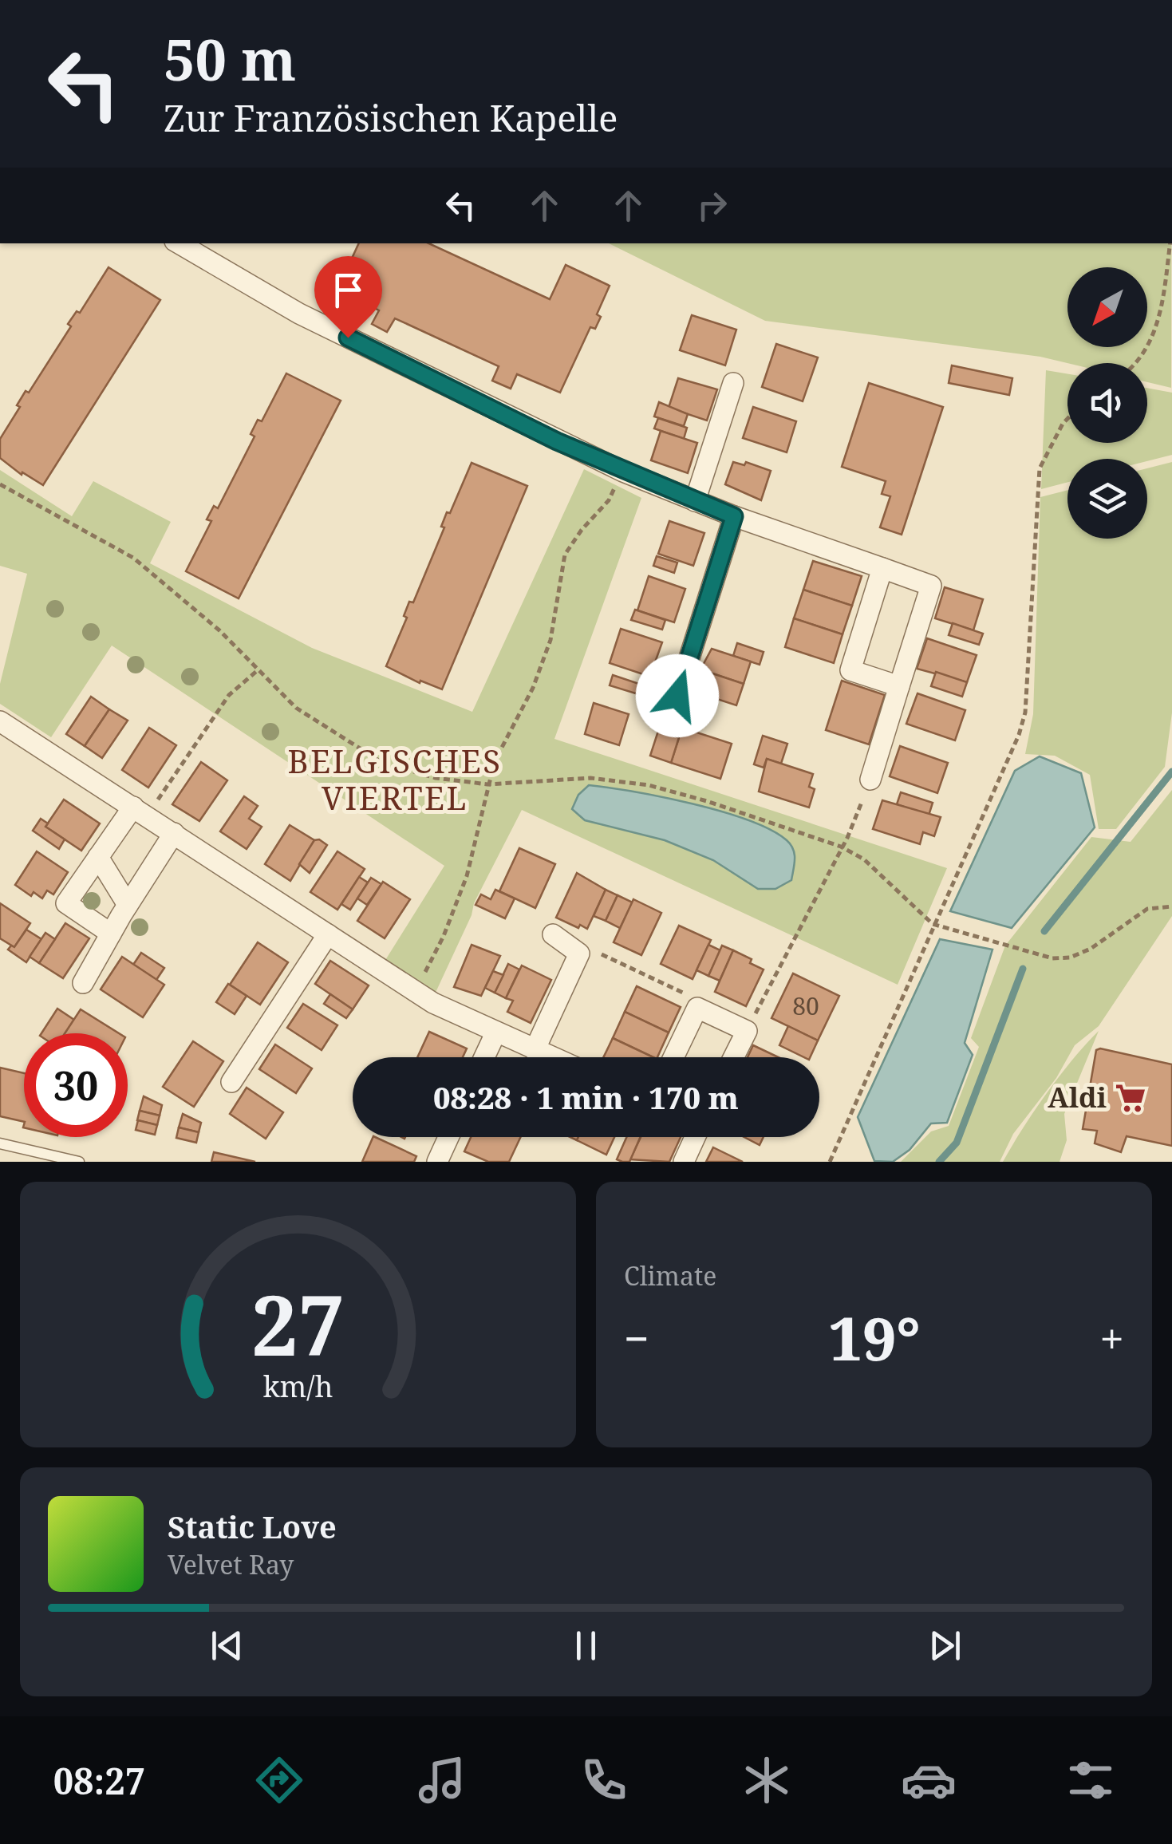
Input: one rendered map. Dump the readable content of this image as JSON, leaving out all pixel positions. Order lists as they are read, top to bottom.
{
  "districts": ["BELGISCHES VIERTEL"],
  "places": {
    "supermarket": ["Aldi"]
  },
  "house_numbers": ["80"],
  "north": "bottom left",
  "page": {
    "turn": ["50 m", "Zur Französischen Kapelle"],
    "limit": "30",
    "trip": "08:28 · 1 min · 170 m",
    "tile": "Climate",
    "heat": ["−", "19°", "+"],
    "song": ["Static Love", "Velvet Ray"],
    "tabs": "08:27",
    "gauge": ["27", "km/h"]
  }
}
